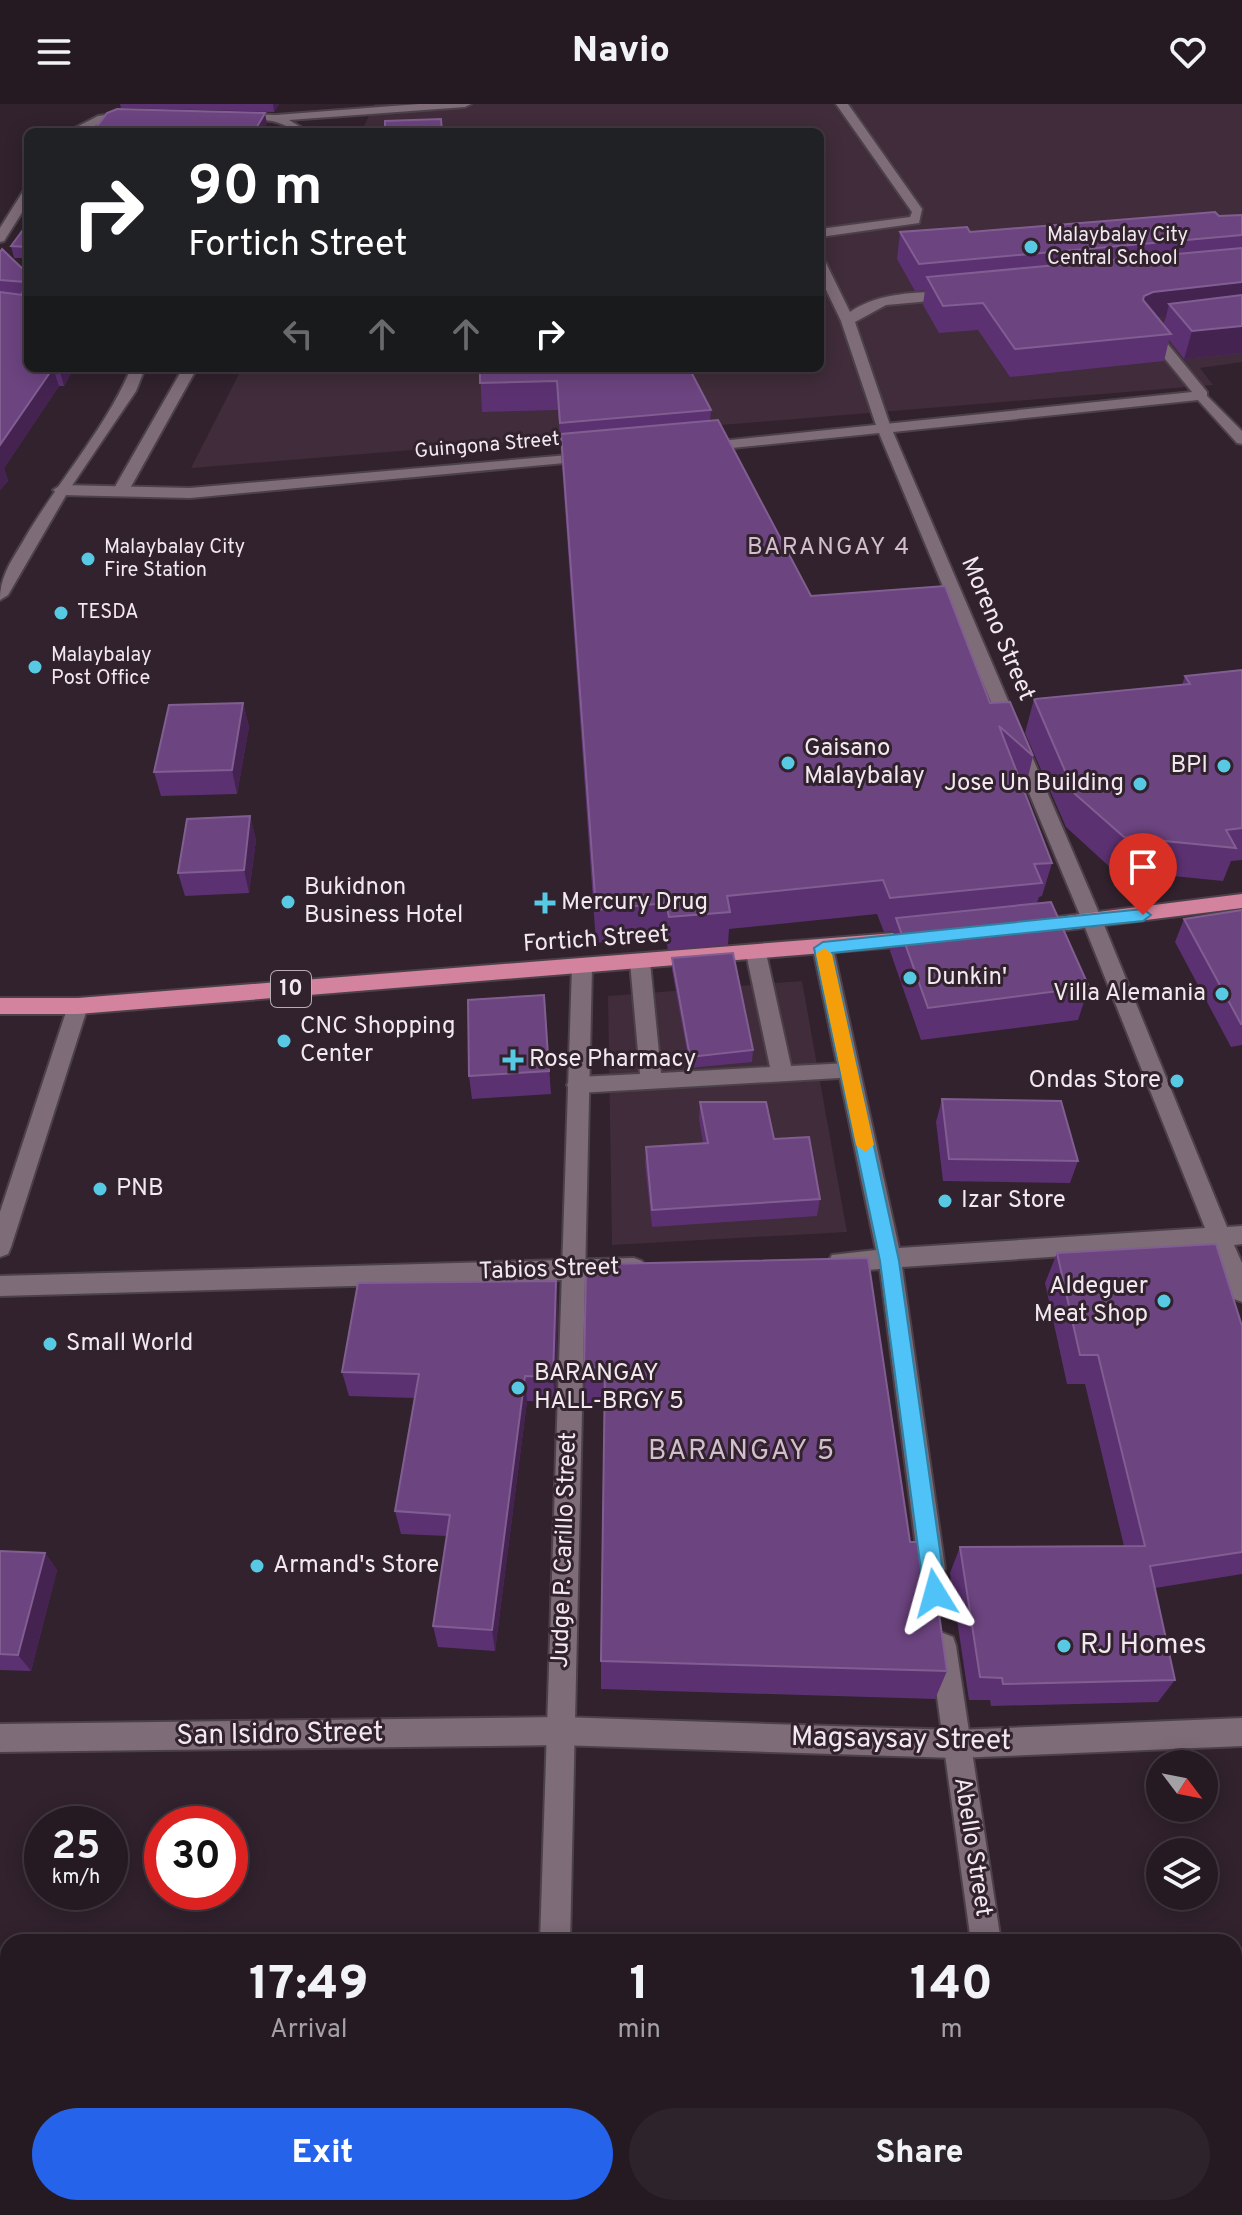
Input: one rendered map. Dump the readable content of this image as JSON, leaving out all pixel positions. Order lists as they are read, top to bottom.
{
  "streets": {
    "highway": ["Fortich Street", "10"],
    "street": [
      "Guingona Street",
      "Moreno Street",
      "Tabios Street",
      "Judge P. Carillo Street",
      "San Isidro Street",
      "Magsaysay Street",
      "Abello Street"
    ]
  },
  "crossings": [
    ["Fortich Street", "Judge P. Carillo Street"],
    ["Tabios Street", "Judge P. Carillo Street"],
    ["Judge P. Carillo Street", "San Isidro Street"],
    ["Judge P. Carillo Street", "Magsaysay Street"],
    ["San Isidro Street", "Magsaysay Street"],
    ["Magsaysay Street", "Abello Street"]
  ],
  "districts": ["BARANGAY 4", "BARANGAY 5"],
  "places": {
    "other": [
      "Malaybalay City Central School",
      "Malaybalay City Fire Station",
      "TESDA",
      "Malaybalay Post Office",
      "Gaisano Malaybalay",
      "BPI",
      "Jose Un Building",
      "Bukidnon Business Hotel",
      "Dunkin'",
      "Villa Alemania",
      "CNC Shopping Center",
      "Ondas Store",
      "PNB",
      "Izar Store",
      "Aldeguer Meat Shop",
      "Small World",
      "BARANGAY HALL-BRGY 5",
      "Armand's Store",
      "RJ Homes"
    ],
    "health": ["Mercury Drug", "Rose Pharmacy"]
  },
  "north": "bottom right",
  "page": {
    "header": "Navio",
    "turn": ["90 m", "Fortich Street"],
    "speed": "25 km/h",
    "limit": "30",
    "eta": [
      "17:49",
      "Arrival",
      "1",
      "min",
      "140",
      "m"
    ],
    "buttons": ["Exit", "Share"]
  }
}
